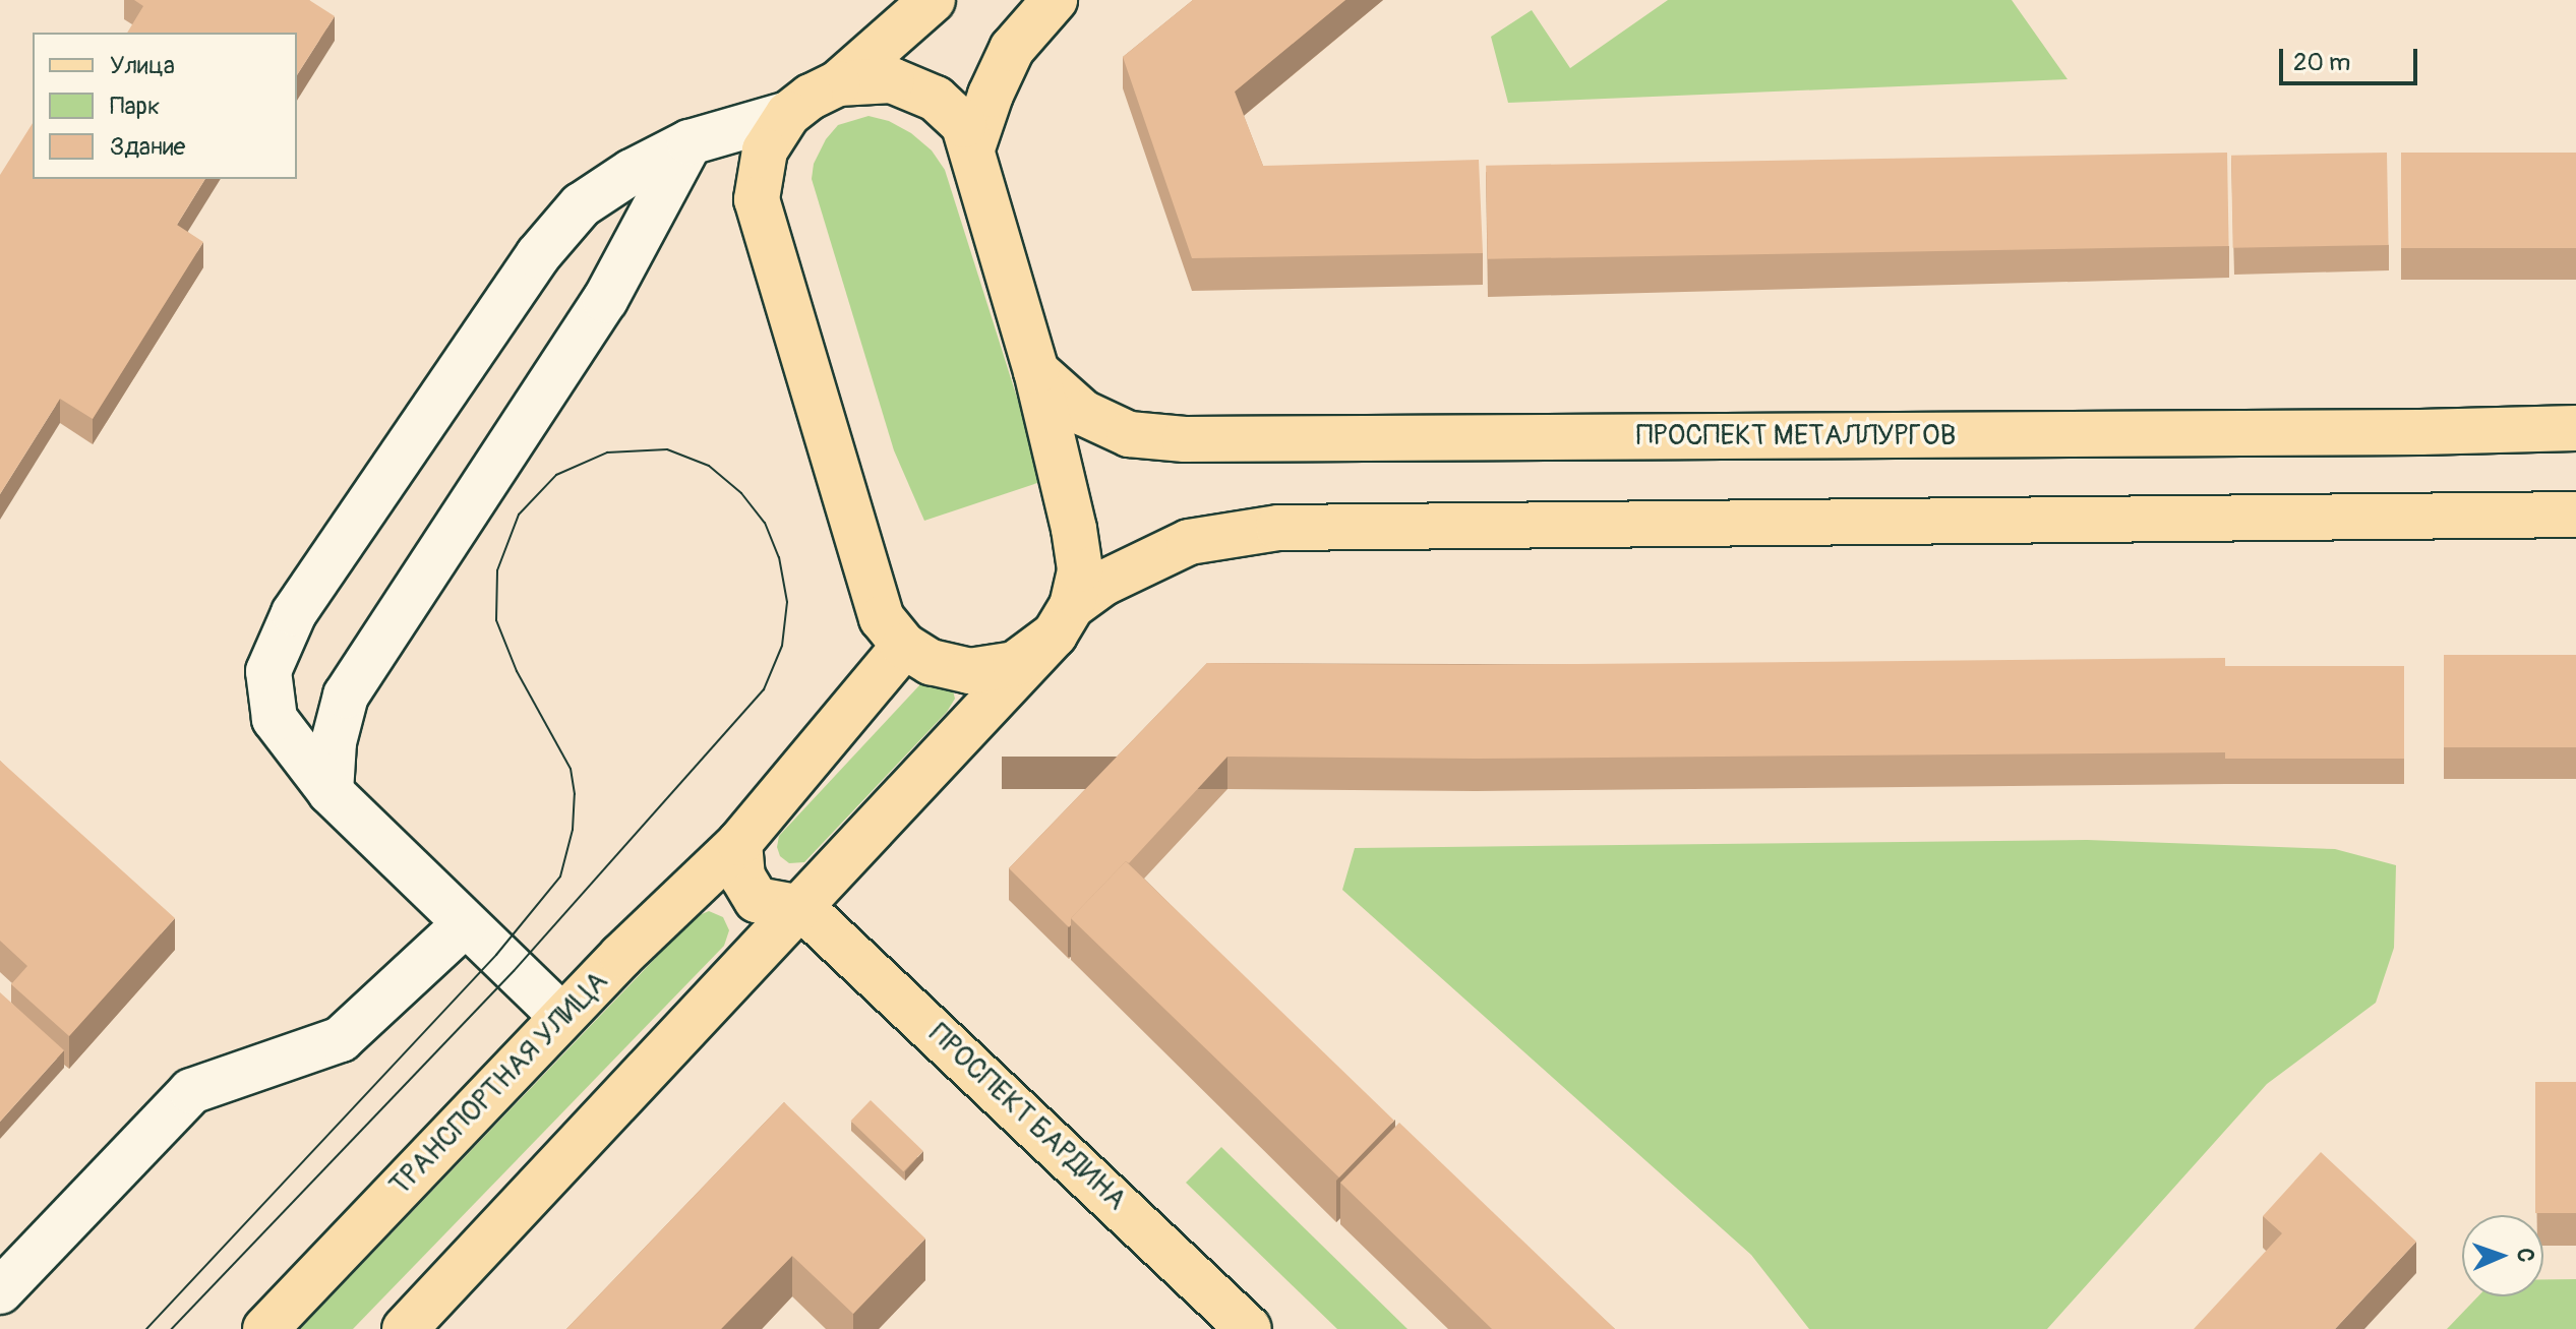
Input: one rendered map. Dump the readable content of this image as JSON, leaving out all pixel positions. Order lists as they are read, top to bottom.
{
  "streets": {
    "main road": ["ПРОСПЕКТ МЕТАЛЛУРГОВ", "ТРАНСПОРТНАЯ УЛИЦА", "ПРОСПЕКТ БАРДИНА"]
  },
  "legend": ["Улица", "Парк", "Здание"],
  "scale_bar": "20 m",
  "north": "right"
}
